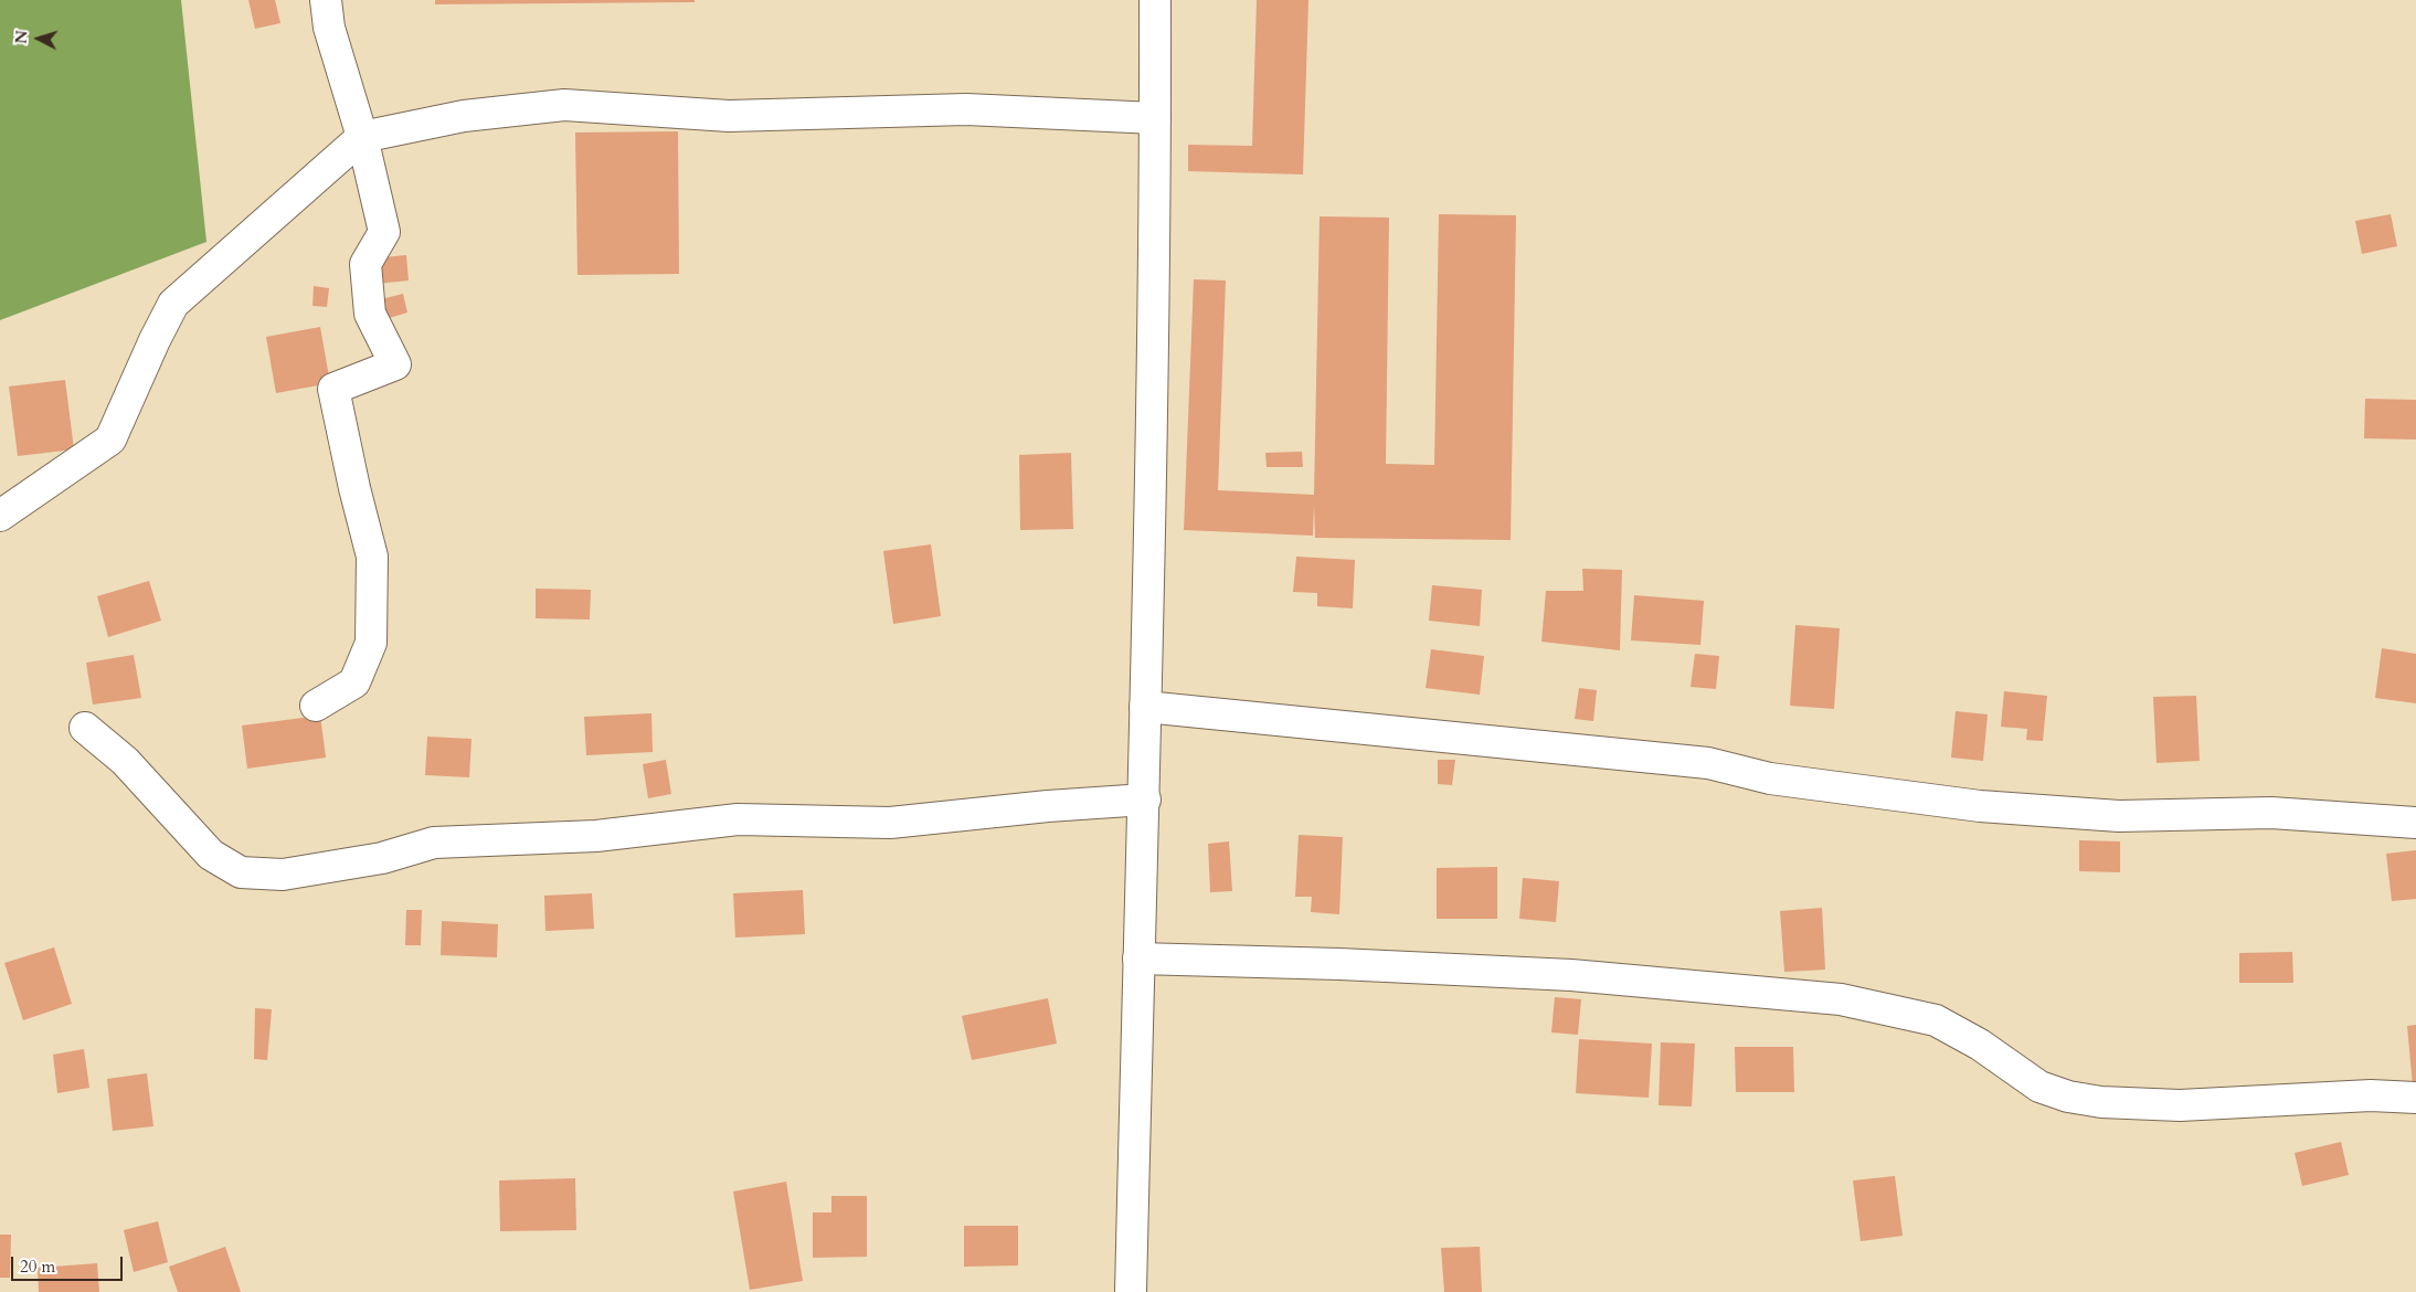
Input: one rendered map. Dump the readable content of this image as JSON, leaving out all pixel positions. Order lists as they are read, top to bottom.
{
  "scale_bar": "20 m",
  "north": "left"
}
